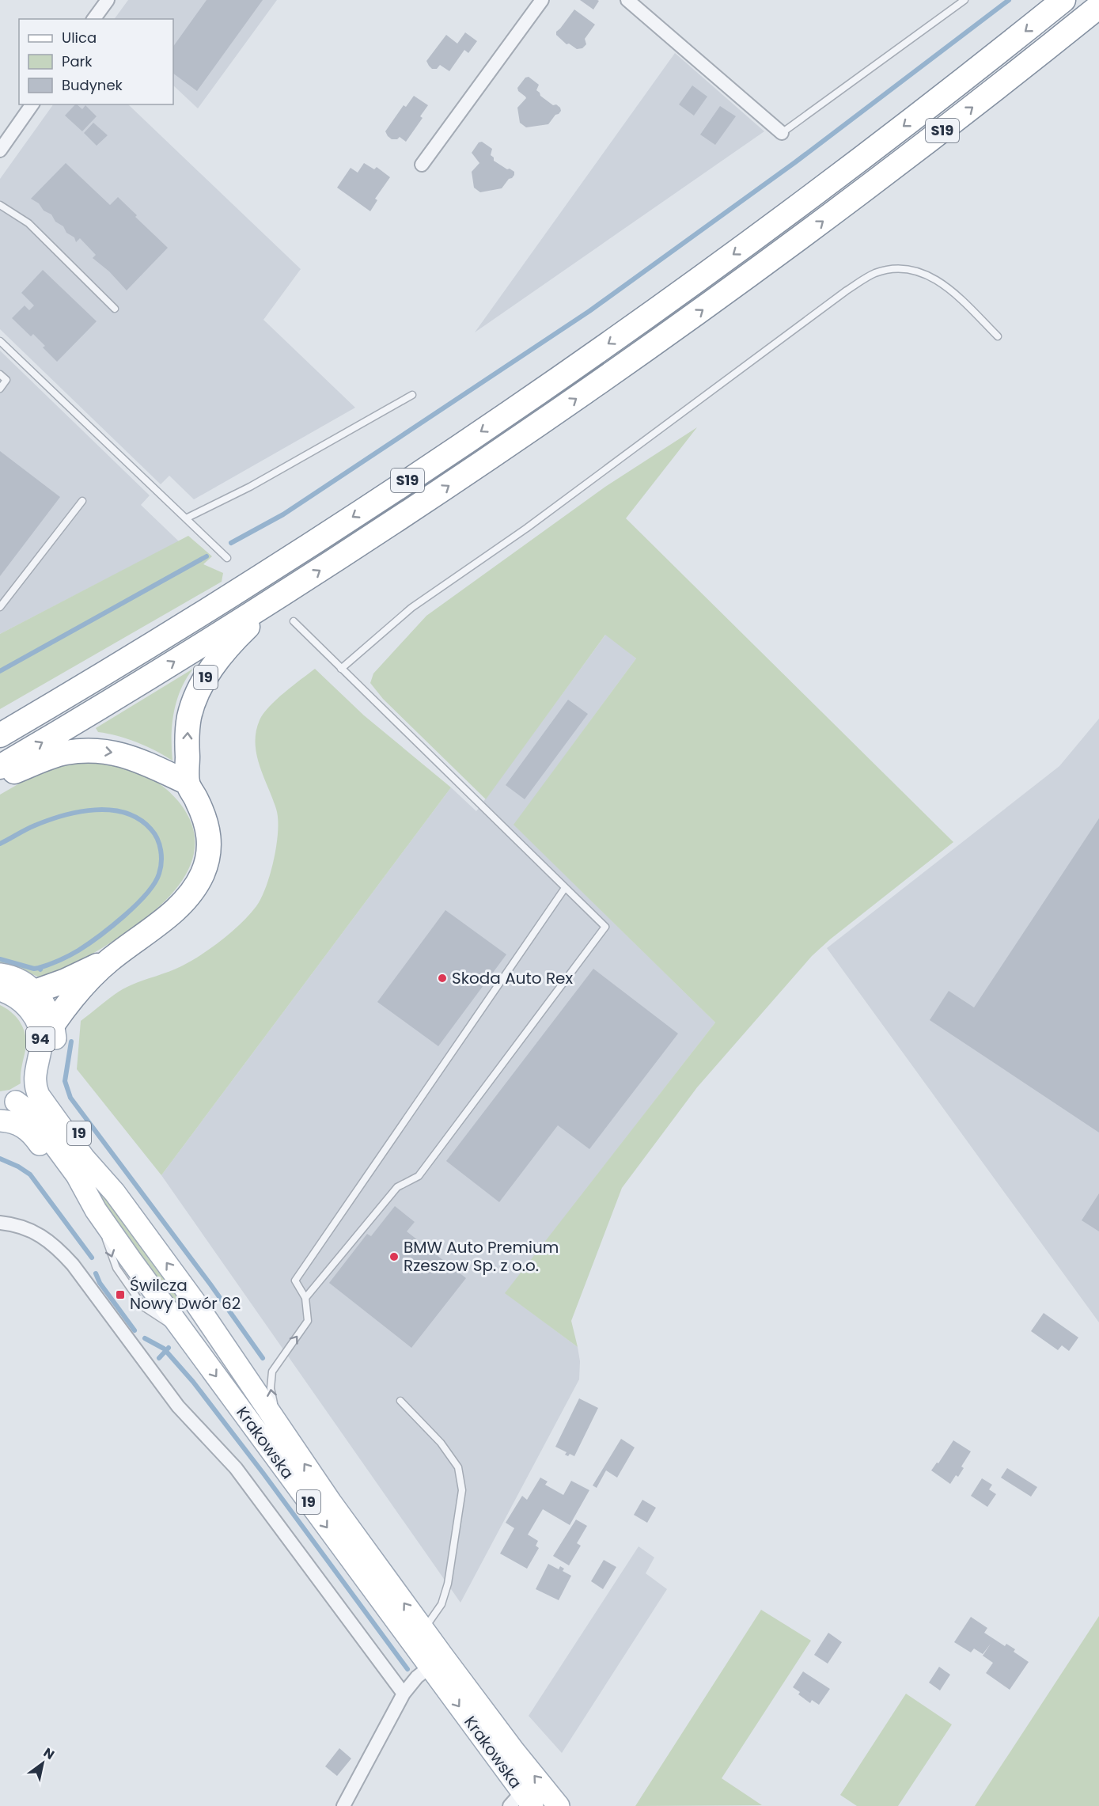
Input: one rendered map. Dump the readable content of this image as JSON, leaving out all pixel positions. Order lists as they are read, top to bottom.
{
  "streets": {
    "highway": ["S19", "19"],
    "main road": ["94", "Krakowska"]
  },
  "crossings": [
    ["S19", "19"],
    ["19", "94"],
    ["19", "Krakowska"],
    ["94", "Krakowska"]
  ],
  "places": {
    "other": ["Skoda Auto Rex", "BMW Auto Premium Rzeszow Sp. z o.o."],
    "transit": ["Świlcza Nowy Dwór 62"]
  },
  "legend": ["Ulica", "Park", "Budynek"],
  "north": "top right"
}
